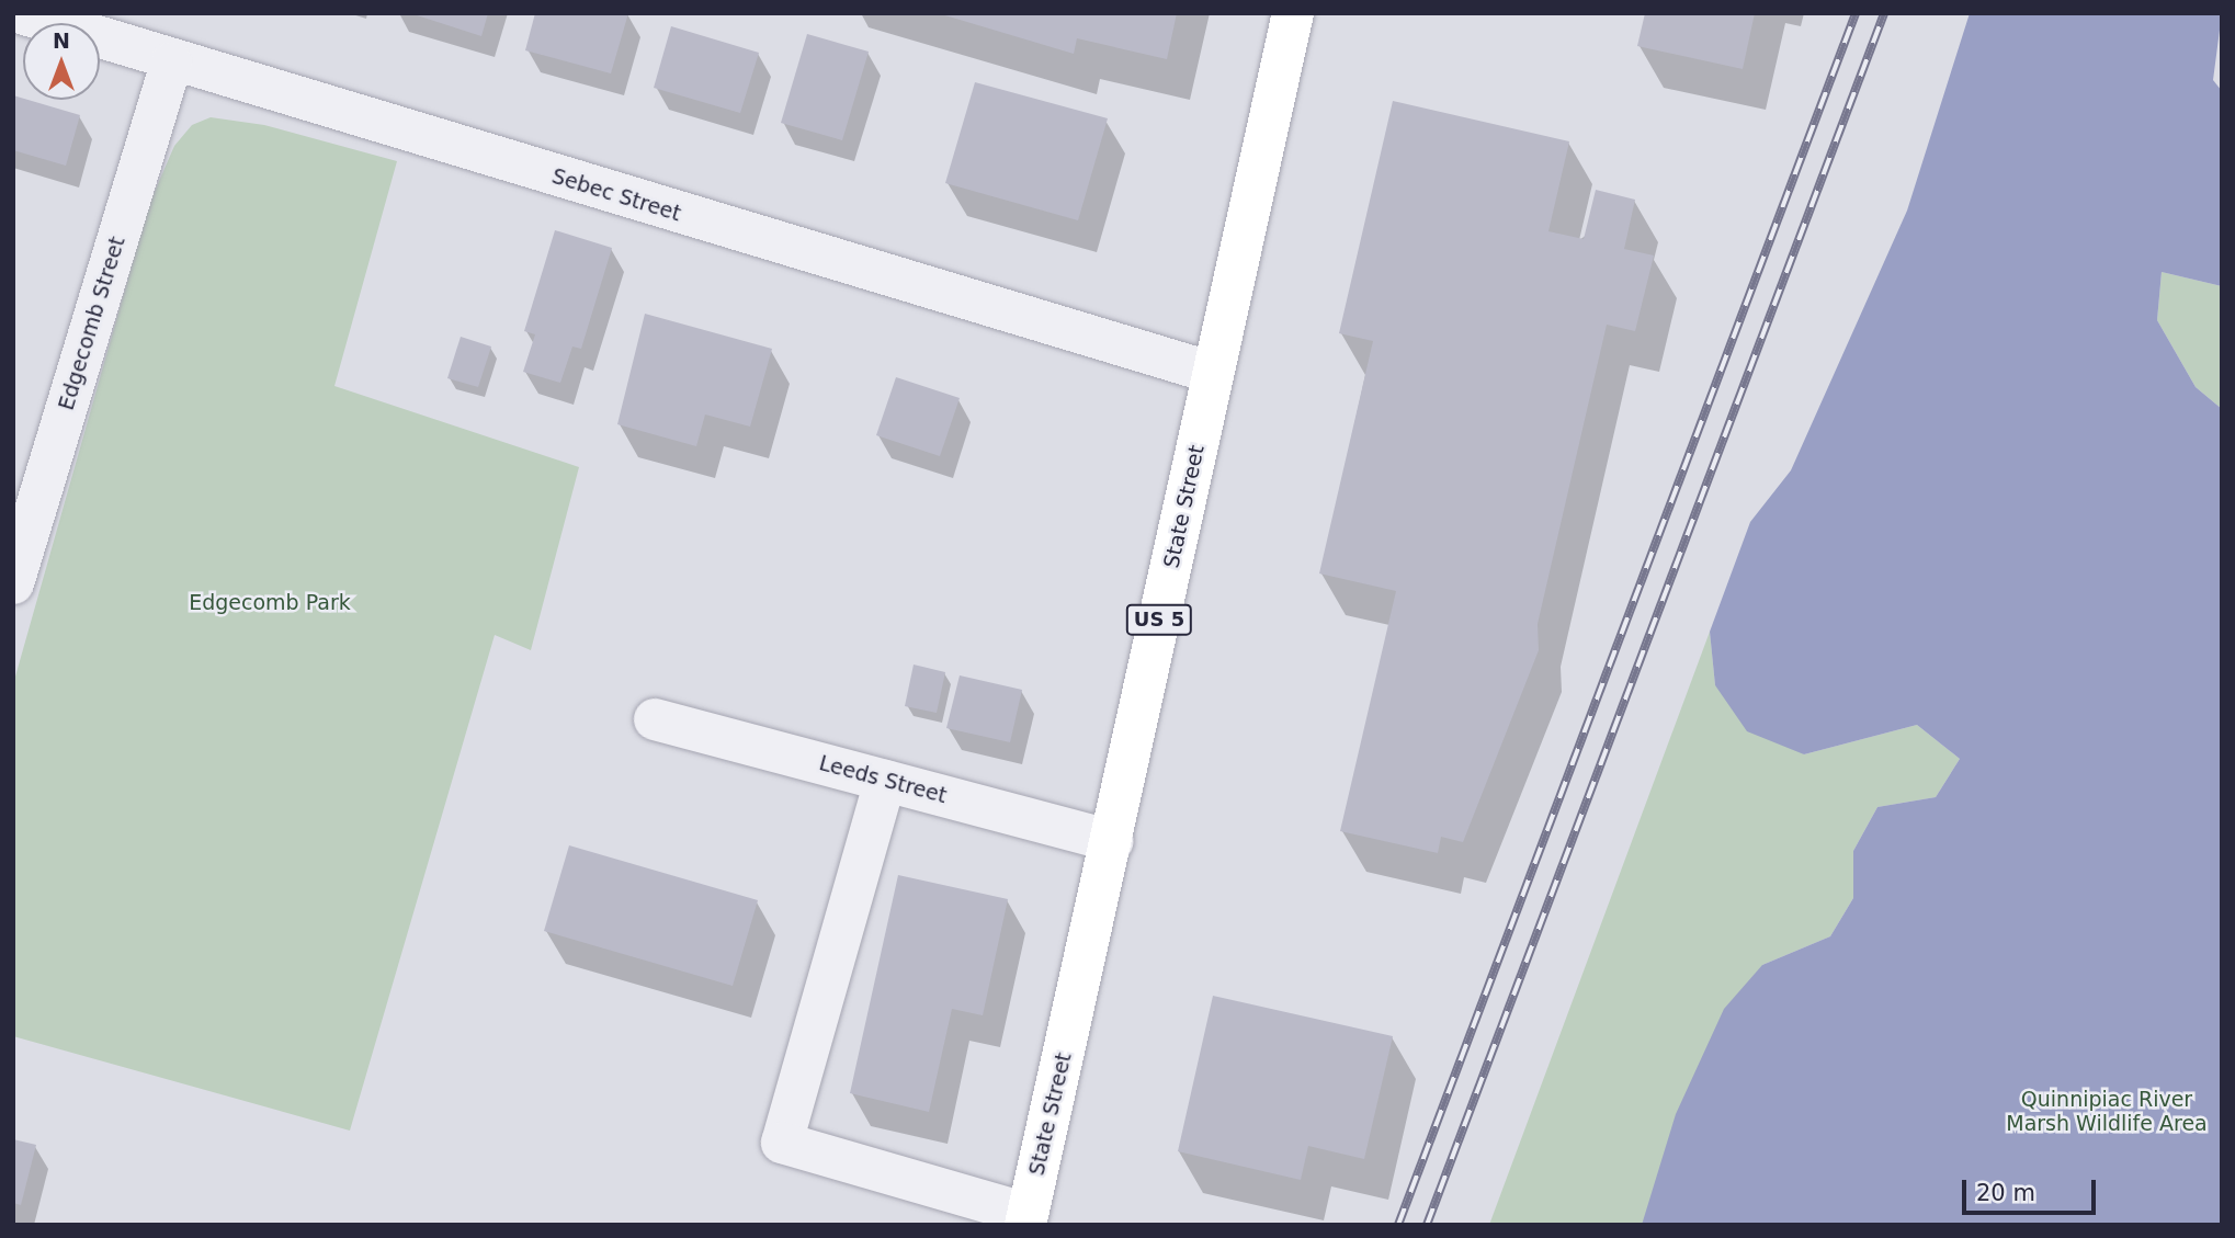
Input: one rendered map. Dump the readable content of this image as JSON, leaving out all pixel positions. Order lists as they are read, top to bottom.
{
  "streets": {
    "main road": ["State Street", "US 5"],
    "street": ["Sebec Street", "Edgecomb Street", "Leeds Street"]
  },
  "crossings": [
    ["Sebec Street", "Edgecomb Street"],
    ["Sebec Street", "State Street"],
    ["State Street", "Leeds Street"]
  ],
  "parks": ["Edgecomb Park", "Quinnipiac River Marsh Wildlife Area"],
  "scale_bar": "20 m",
  "north": "top"
}
